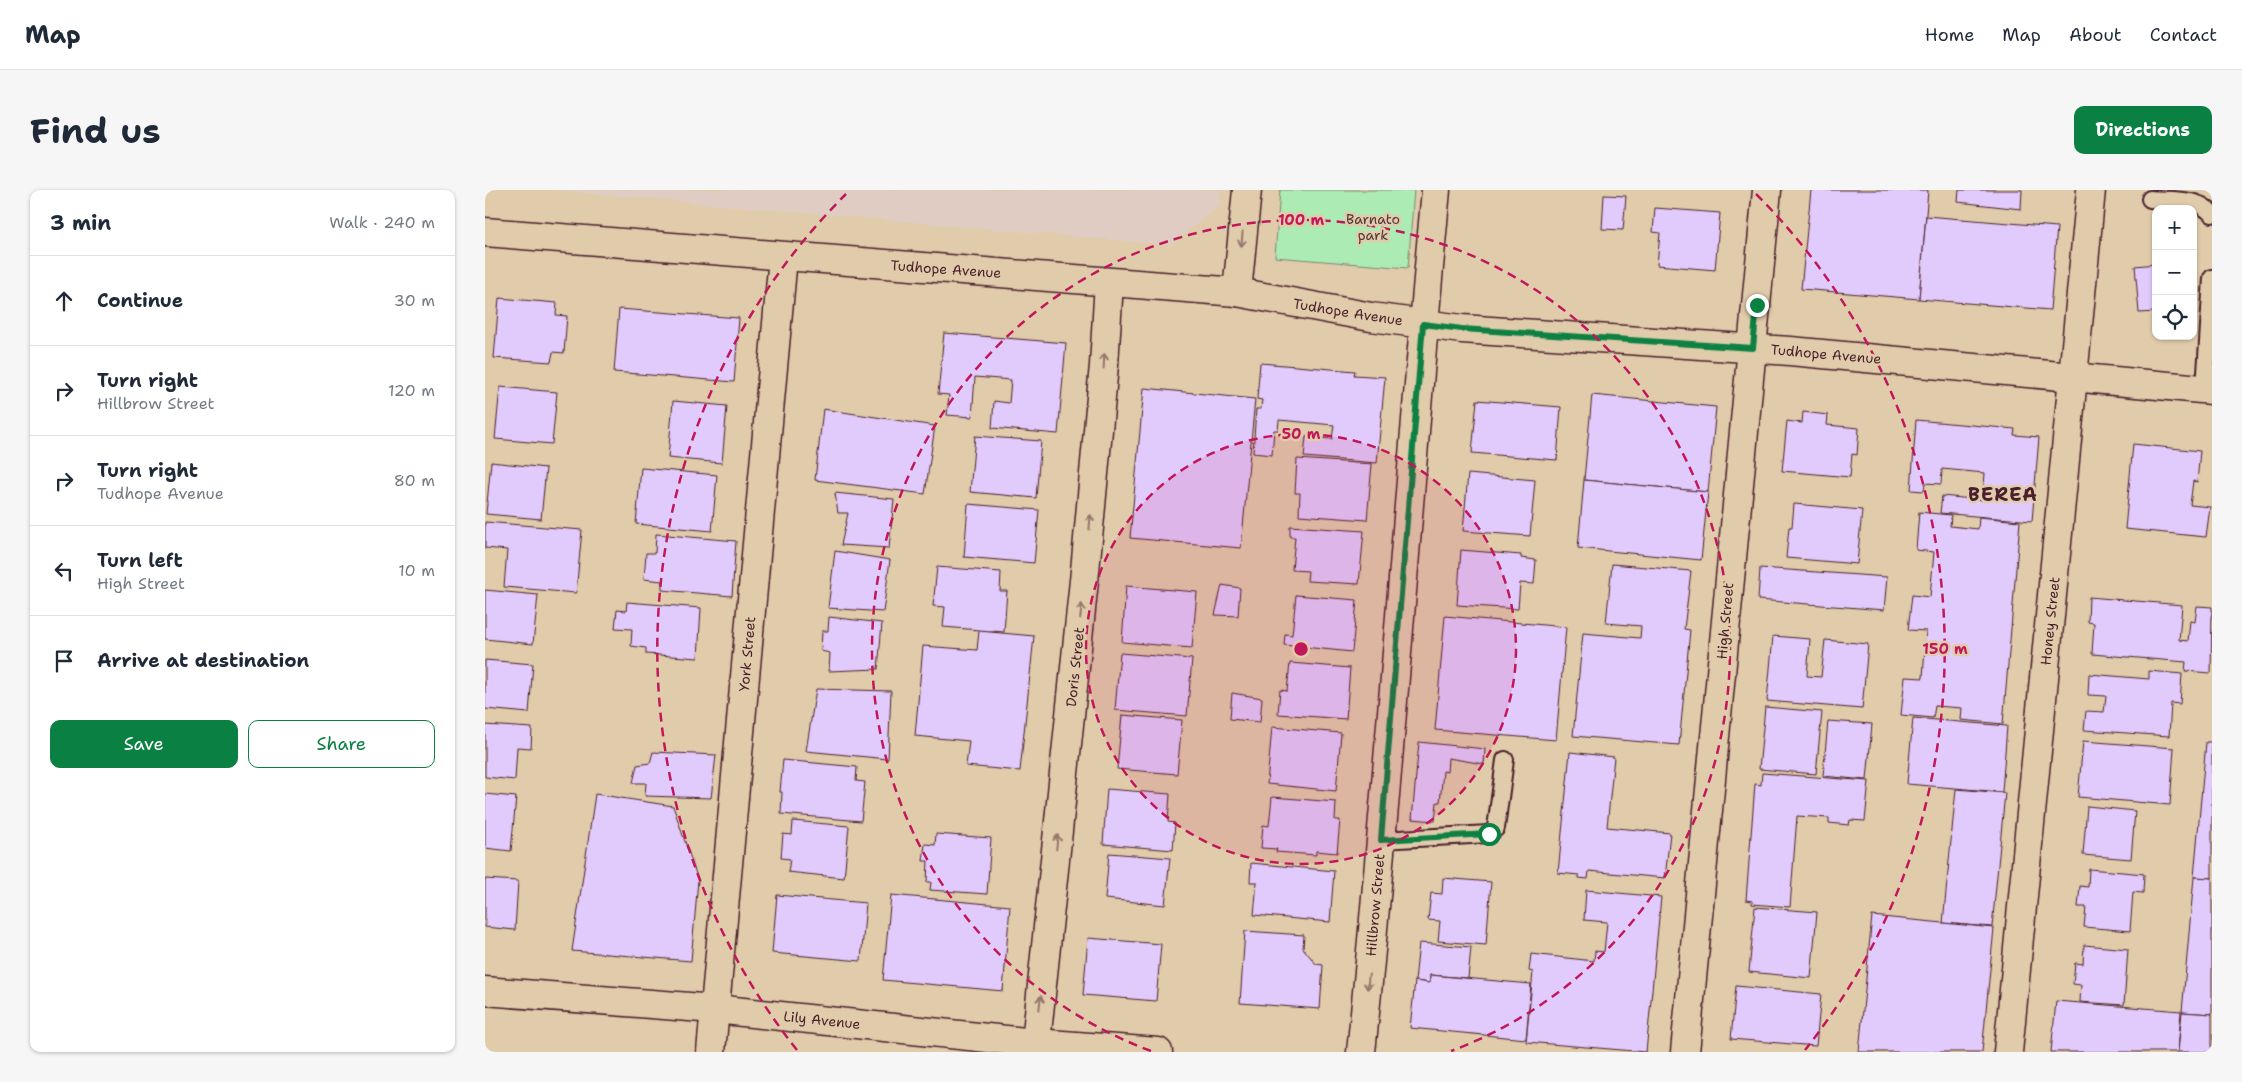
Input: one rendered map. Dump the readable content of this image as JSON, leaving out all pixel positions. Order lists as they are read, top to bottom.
{
  "streets": {
    "street": [
      "Tudhope Avenue",
      "High Street",
      "Honey Street",
      "York Street",
      "Doris Street",
      "Hillbrow Street",
      "Lily Avenue"
    ]
  },
  "crossings": [
    ["Tudhope Avenue", "High Street"],
    ["Tudhope Avenue", "Honey Street"],
    ["Tudhope Avenue", "York Street"],
    ["Tudhope Avenue", "Doris Street"],
    ["Tudhope Avenue", "Hillbrow Street"],
    ["York Street", "Lily Avenue"],
    ["Doris Street", "Lily Avenue"]
  ],
  "one_way": ["Doris Street"],
  "districts": ["BEREA"],
  "parks": ["Barnato park"],
  "page": {
    "header": "Map",
    "nav": [
      "Home",
      "Map",
      "About",
      "Contact"
    ],
    "buttons": [
      "Directions",
      ["Save", "Share"]
    ],
    "title": "Find us",
    "heading": ["3 min", "Walk · 240 m"],
    "map_buttons": ["+", "−"],
    "list": [
      ["Continue", "30 m"],
      ["Turn right", "Hillbrow Street", "120 m"],
      ["Turn right", "Tudhope Avenue", "80 m"],
      ["Turn left", "High Street", "10 m"],
      "Arrive at destination"
    ]
  },
  "rings": ["100 m", "50 m", "150 m"]
}
